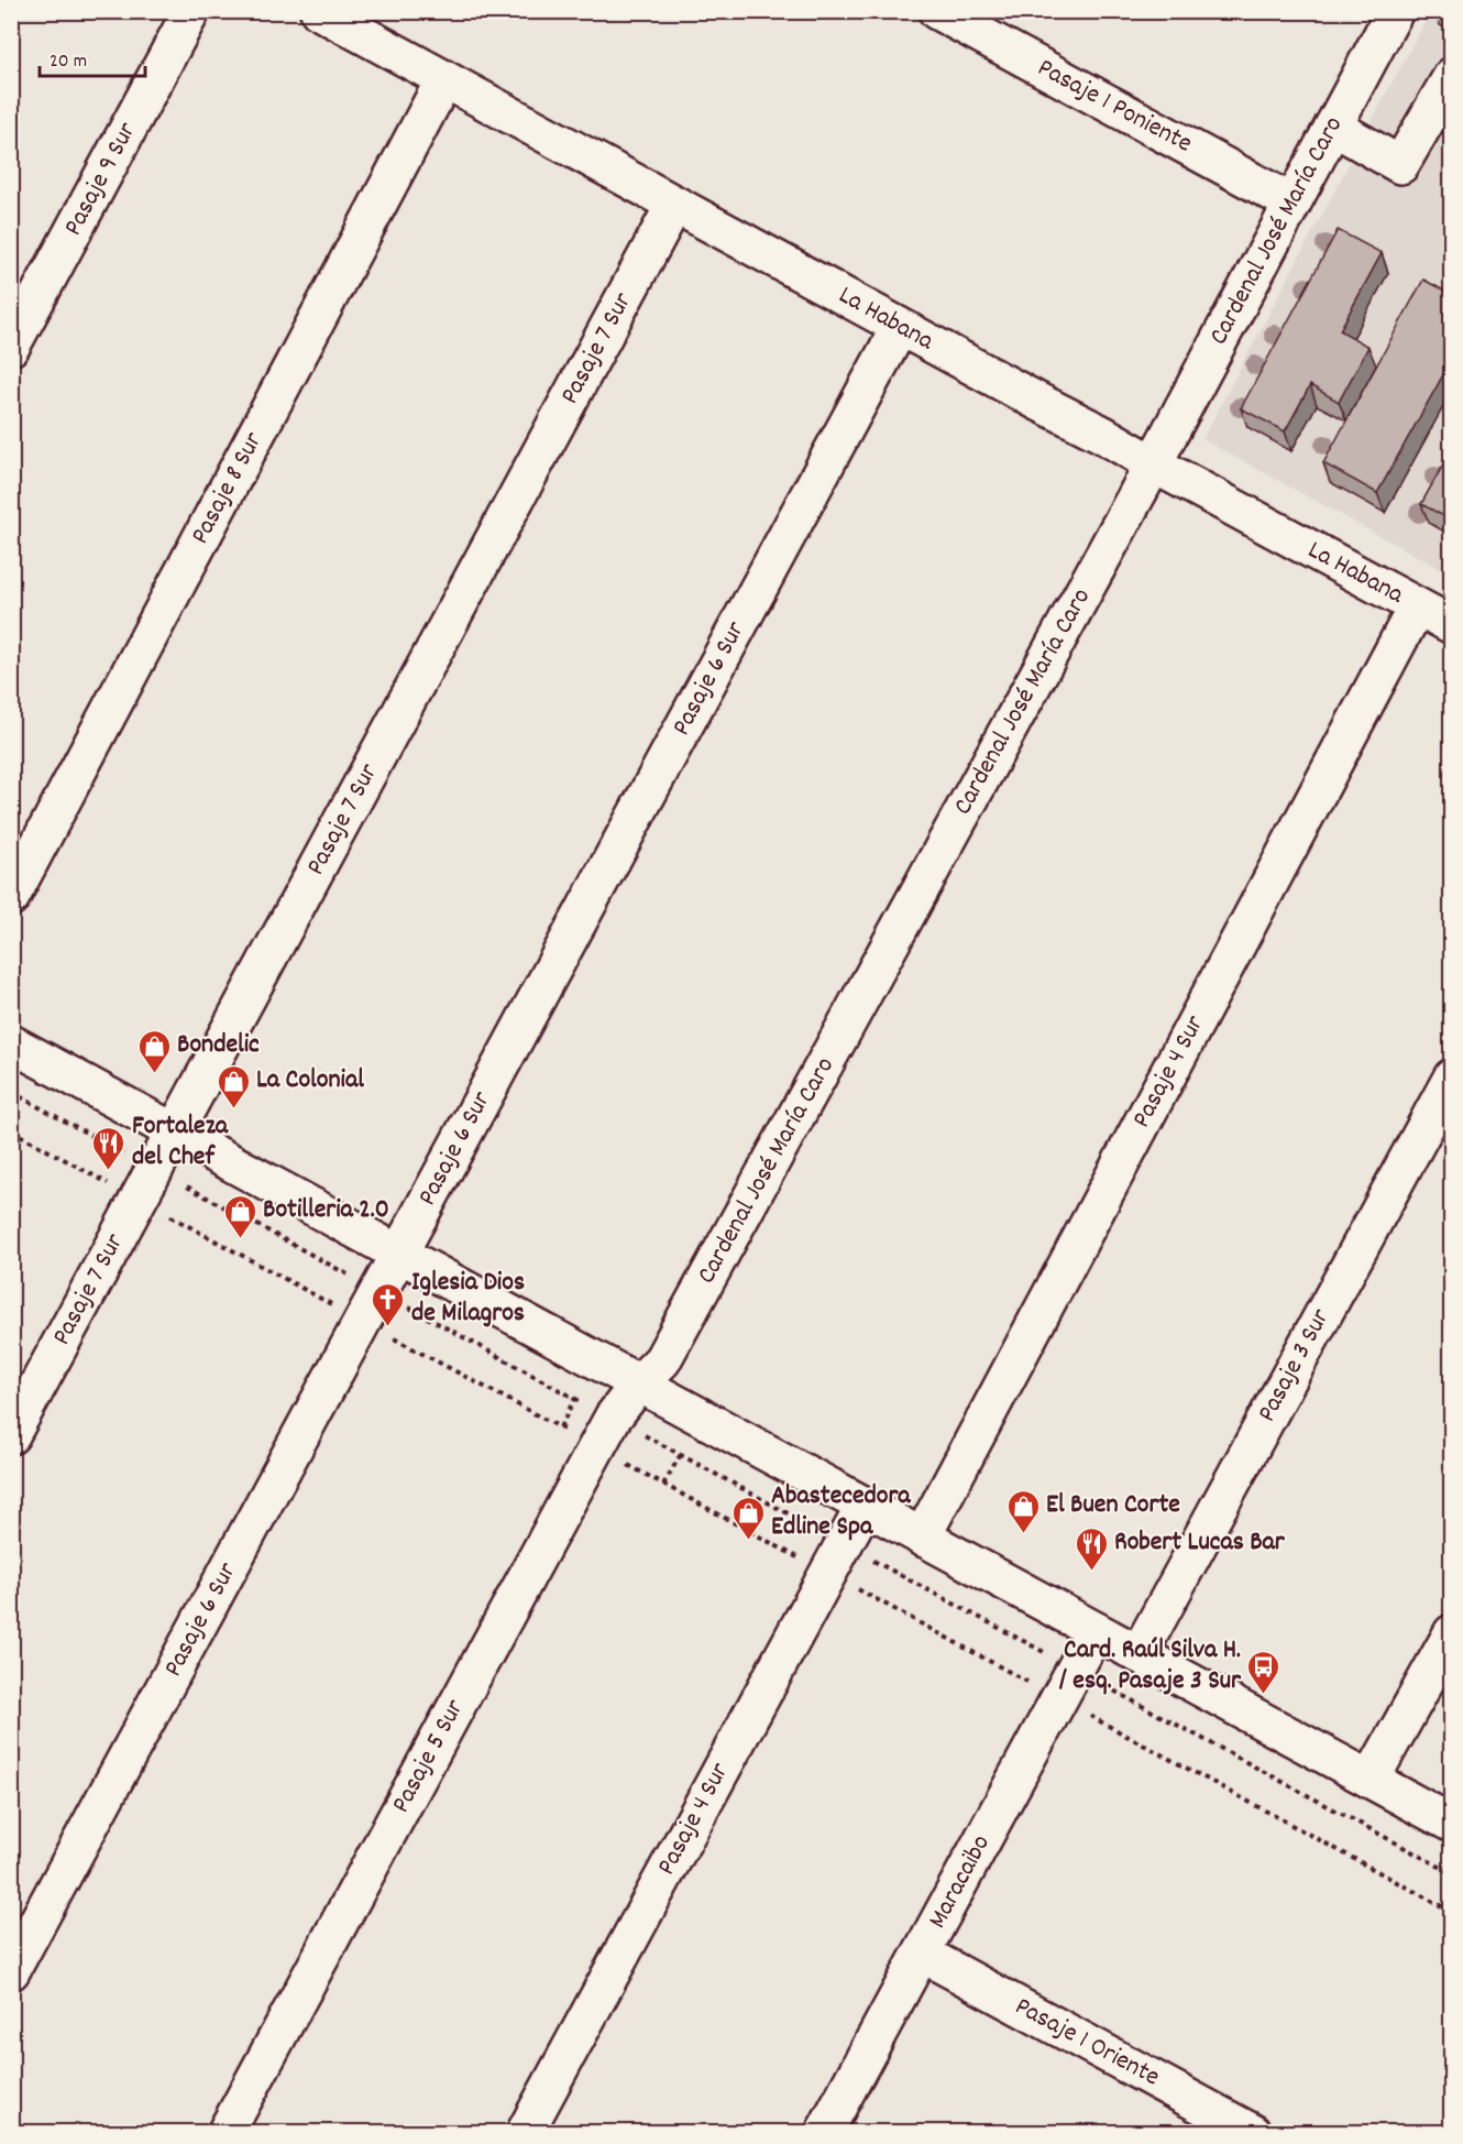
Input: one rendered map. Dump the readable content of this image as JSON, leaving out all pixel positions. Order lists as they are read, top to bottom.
{
  "streets": {
    "street": [
      "Pasaje 1 Poniente",
      "Pasaje 9 Sur",
      "Cardenal José María Caro",
      "La Habana",
      "Pasaje 7 Sur",
      "Pasaje 8 Sur",
      "Pasaje 6 Sur",
      "Pasaje 4 Sur",
      "Pasaje 3 Sur",
      "Pasaje 5 Sur",
      "Maracaibo",
      "Pasaje 1 Oriente"
    ]
  },
  "crossings": [
    ["Pasaje 1 Poniente", "Cardenal José María Caro"],
    ["Cardenal José María Caro", "La Habana"],
    ["Cardenal José María Caro", "Pasaje 5 Sur"],
    ["La Habana", "Pasaje 7 Sur"],
    ["La Habana", "Pasaje 8 Sur"],
    ["La Habana", "Pasaje 6 Sur"],
    ["La Habana", "Pasaje 4 Sur"],
    ["Maracaibo", "Pasaje 1 Oriente"]
  ],
  "places": {
    "shop": [
      "Bondelic",
      "La Colonial",
      "Botilleria 2.0",
      "El Buen Corte",
      "Abastecedora Edline Spa"
    ],
    "restaurant": ["Fortaleza del Chef", "Robert Lucas Bar"],
    "church": ["Iglesia Dios de Milagros"],
    "bus stop": ["Card. Raúl Silva H. / esq. Pasaje 3 Sur"]
  },
  "scale_bar": "20 m"
}
